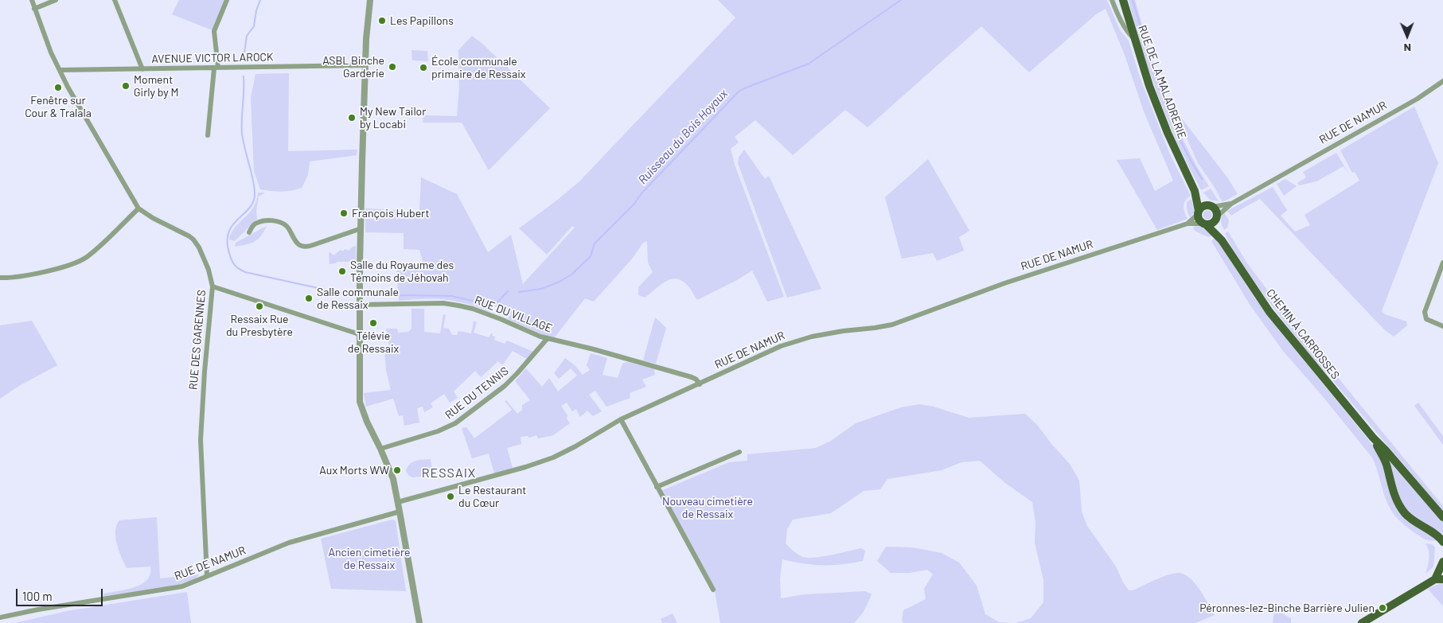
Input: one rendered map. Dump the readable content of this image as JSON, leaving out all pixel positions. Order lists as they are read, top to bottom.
{
  "streets": {
    "main road": ["RUE DE LA MALADRERIE", "CHEMIN À CARROSSES"],
    "street": [
      "AVENUE VICTOR LAROCK",
      "RUE DE NAMUR",
      "RUE DU VILLAGE",
      "RUE DES GARENNES",
      "RUE DU TENNIS"
    ]
  },
  "crossings": [
    ["AVENUE VICTOR LAROCK", "RUE DES GARENNES"],
    ["RUE DE LA MALADRERIE", "RUE DE NAMUR"],
    ["RUE DE LA MALADRERIE", "CHEMIN À CARROSSES"],
    ["RUE DE NAMUR", "RUE DU VILLAGE"],
    ["RUE DE NAMUR", "CHEMIN À CARROSSES"],
    ["RUE DE NAMUR", "RUE DES GARENNES"],
    ["RUE DU VILLAGE", "RUE DU TENNIS"]
  ],
  "districts": ["RESSAIX"],
  "water": ["Ruisseau du Bois Hoyaux"],
  "parks": ["Nouveau cimetière de Ressaix", "Ancien cimetière de Ressaix"],
  "places": [
    "Les Papillons",
    "ASBL Binche Garderie",
    "École communale primaire de Ressaix",
    "Moment Girly by M",
    "Fenêtre sur Cour & Tralala",
    "My New Tailor by Locabi",
    "François Hubert",
    "Salle du Royaume des Témoins de Jéhovah",
    "Salle communale de Ressaix",
    "Ressaix Rue du Presbytère",
    "Télévie de Ressaix",
    "Aux Morts WW",
    "Le Restaurant du Cœur",
    "Péronnes-lez-Binche Barrière Julien"
  ],
  "scale_bar": "100 m",
  "north": "bottom"
}
